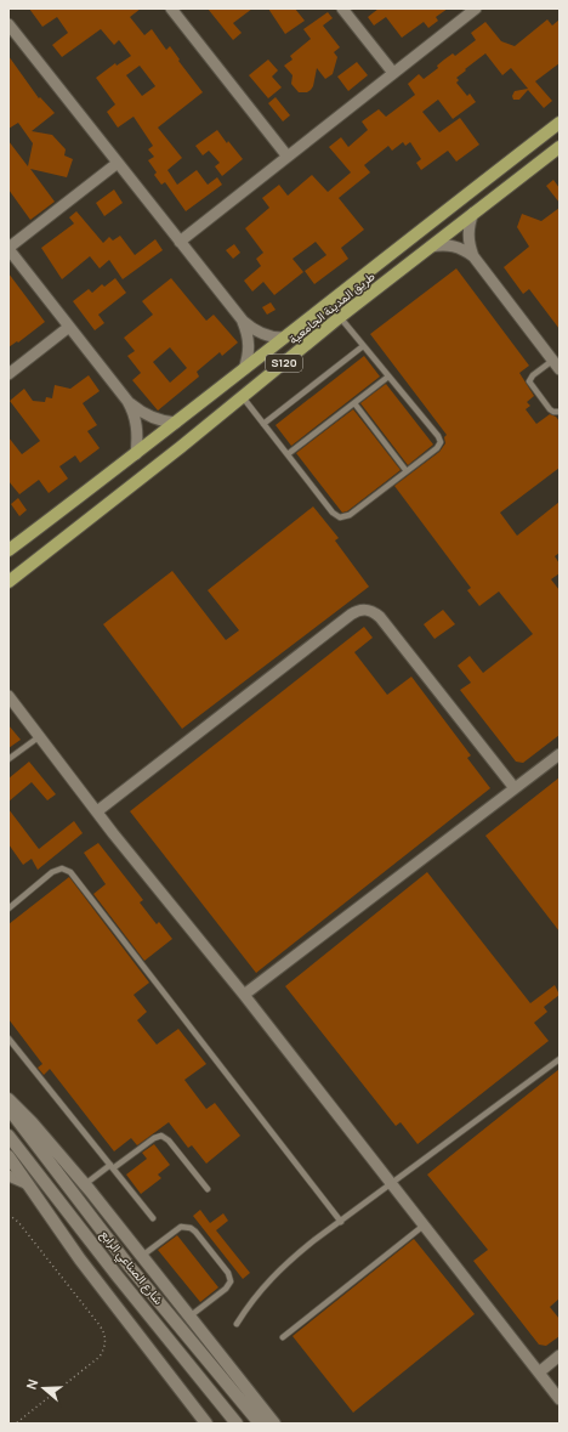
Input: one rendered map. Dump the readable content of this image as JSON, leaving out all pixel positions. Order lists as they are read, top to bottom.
{
  "streets": {
    "main road": ["طريق المدينة الجامعية", "S120", "شارع الصناعي الرابع"]
  },
  "north": "left"
}
